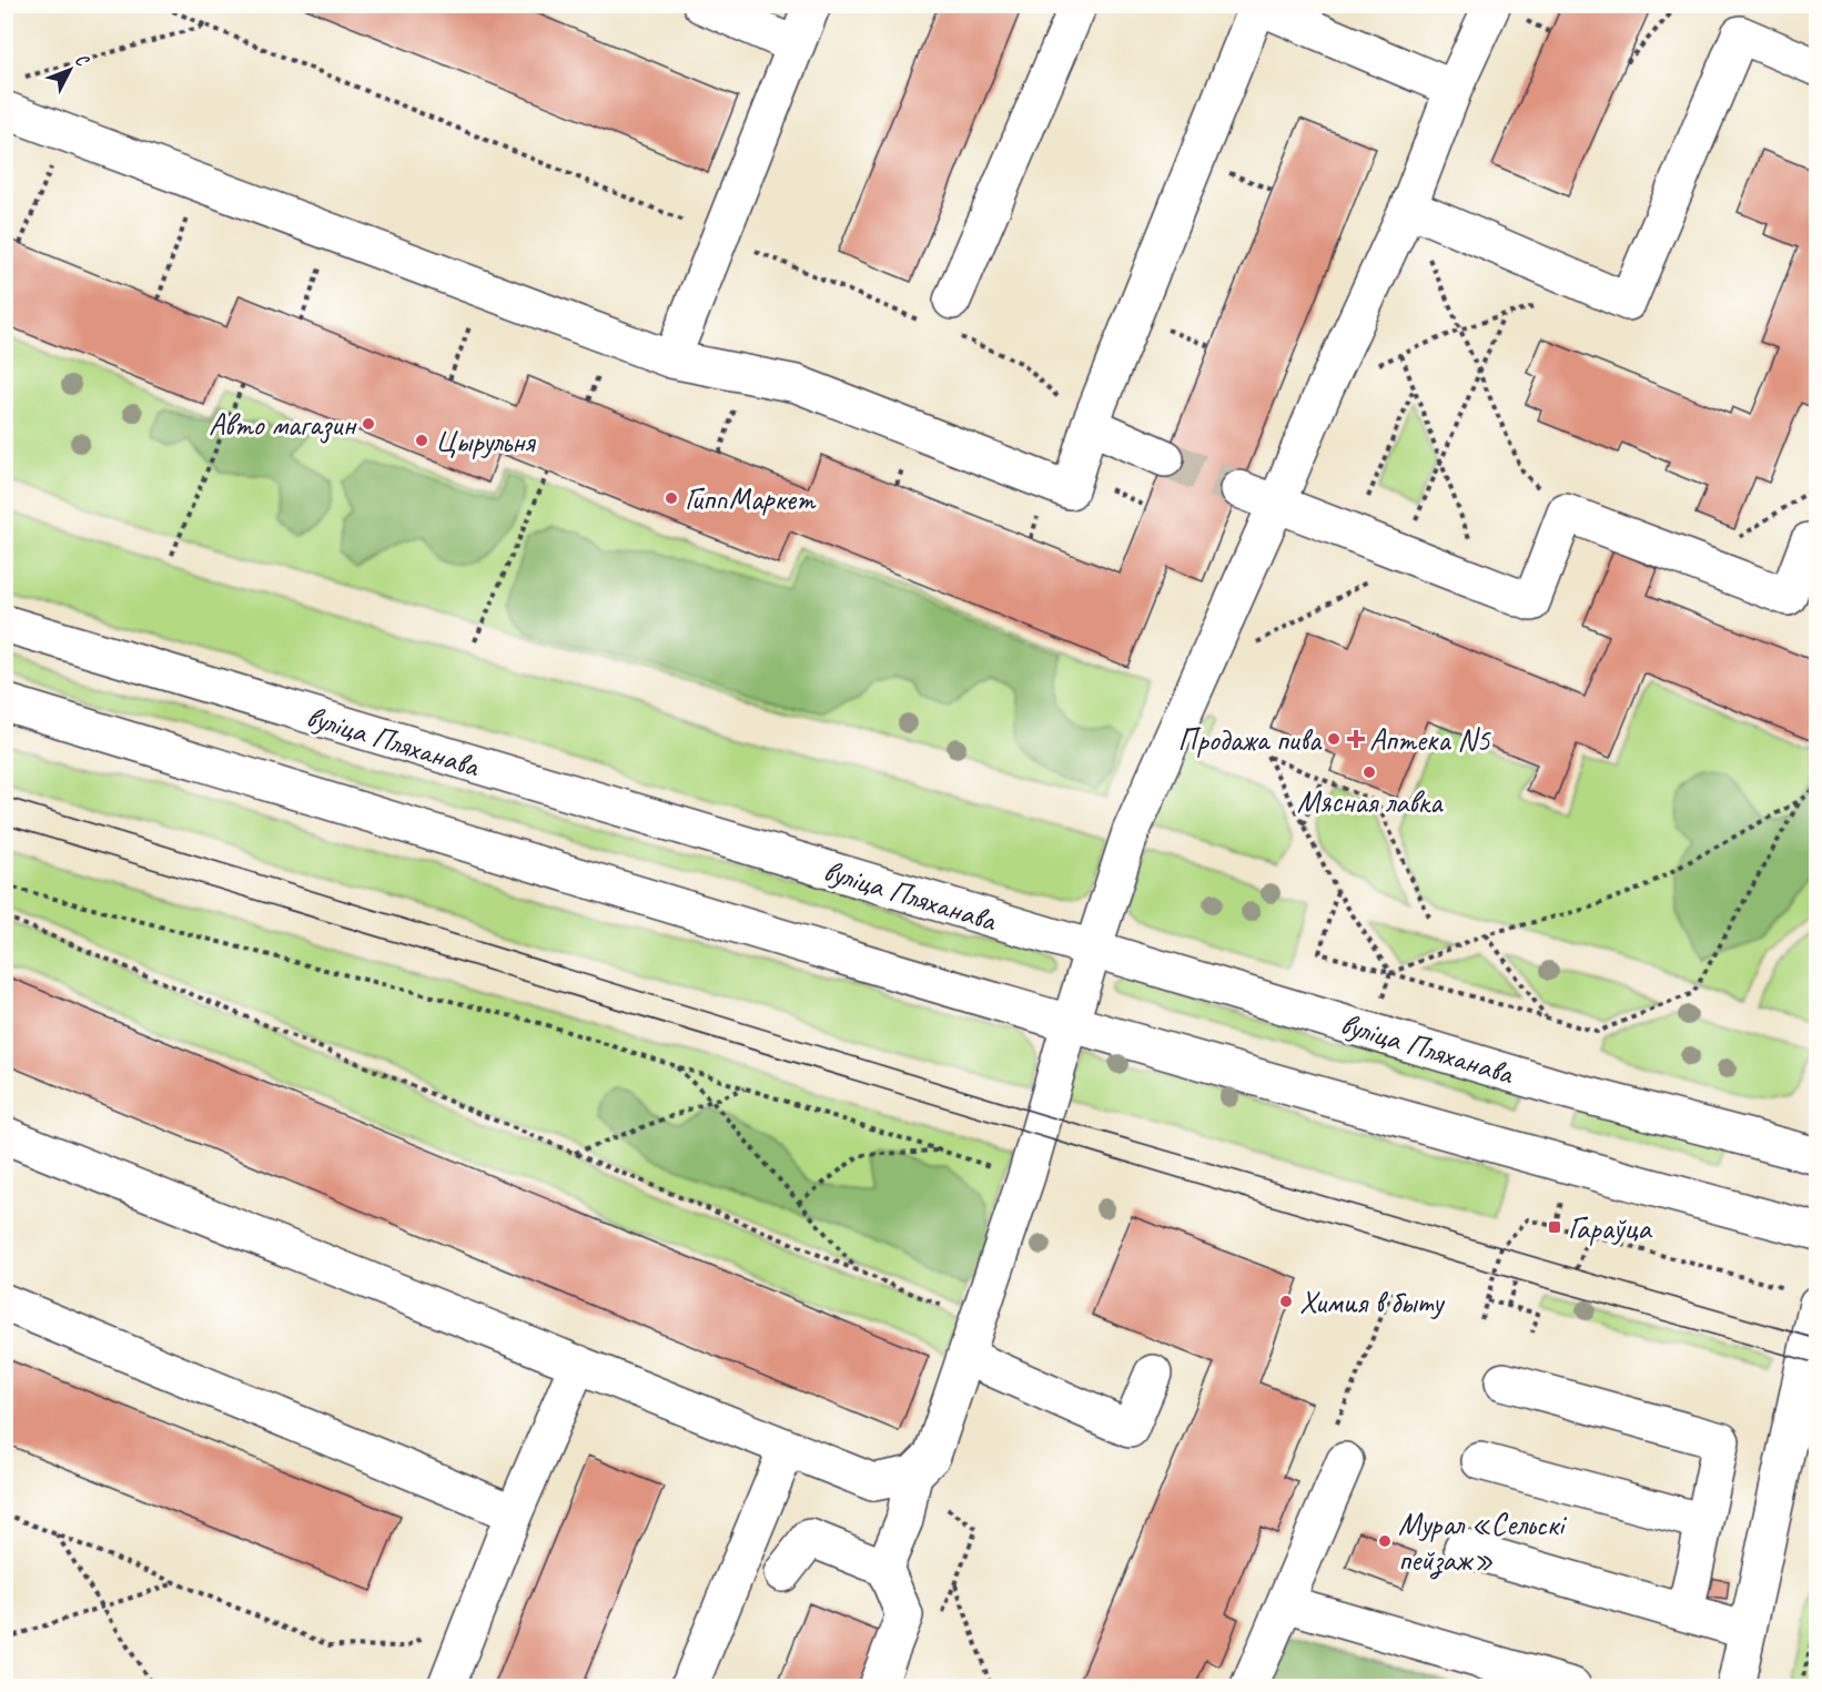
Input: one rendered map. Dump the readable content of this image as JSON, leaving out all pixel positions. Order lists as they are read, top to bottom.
{
  "streets": {
    "main road": ["вуліца Пляханава"]
  },
  "places": {
    "other": [
      "Авто магазин",
      "Цырульня",
      "ГиппМаркет",
      "Продажа пива",
      "Мясная лавка",
      "Химия в быту",
      "Мурал «Сельскі пейзаж»"
    ],
    "health": ["Аптека N5"],
    "transit": ["Гараўца"]
  },
  "north": "top right"
}
